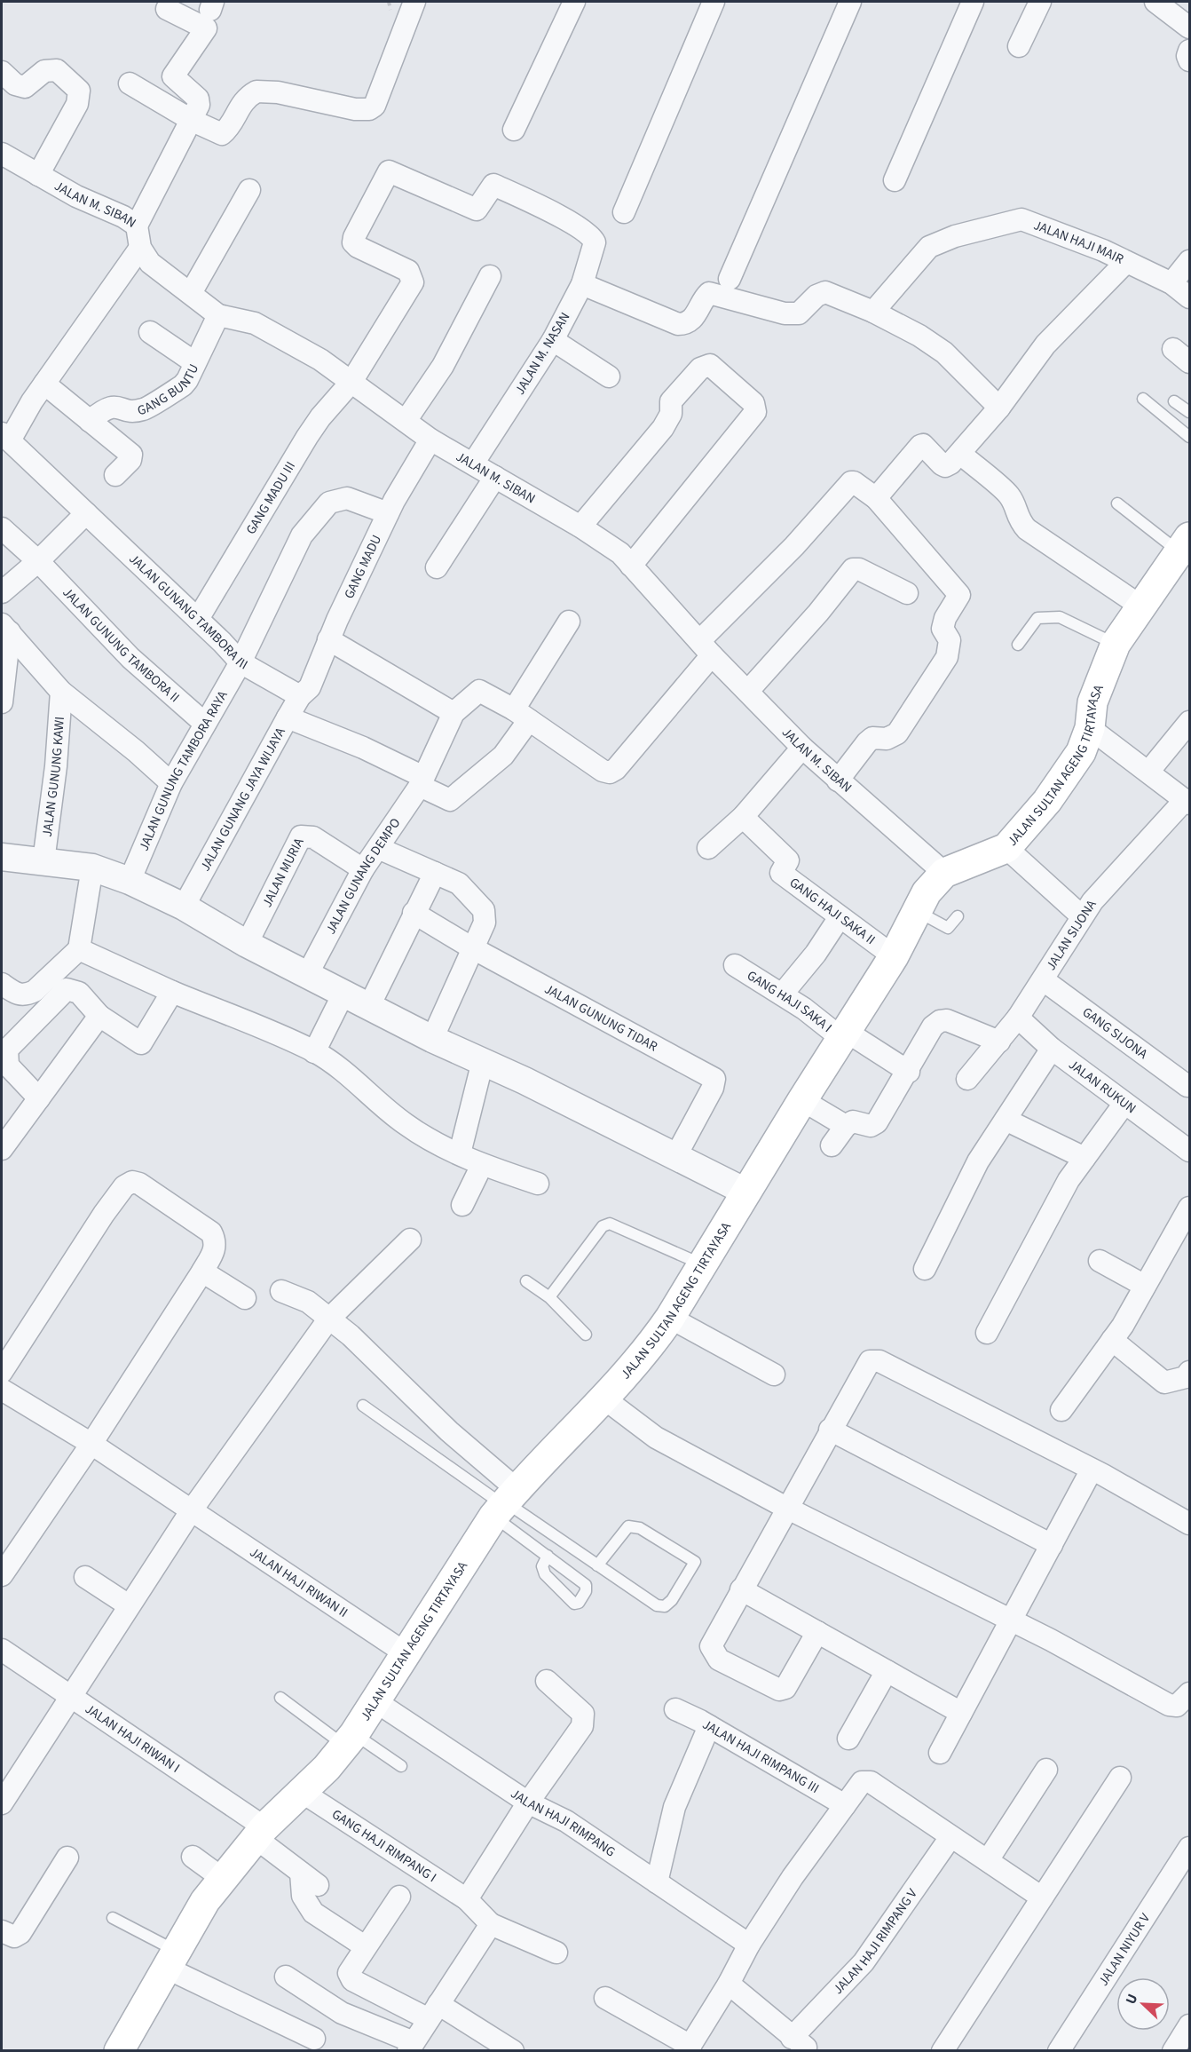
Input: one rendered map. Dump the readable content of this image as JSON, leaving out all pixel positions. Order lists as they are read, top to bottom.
{
  "streets": {
    "main road": ["JALAN SULTAN AGENG TIRTAYASA"],
    "street": [
      "JALAN M. SIBAN",
      "JALAN HAJI MAIR",
      "JALAN M. NASAN",
      "GANG BUNTU",
      "GANG MADU III",
      "GANG MADU",
      "JALAN GUNANG TAMBORA III",
      "JALAN GUNUNG TAMBORA II",
      "JALAN GUNUNG TAMBORA RAYA",
      "JALAN GUNUNG KAWI",
      "JALAN GUNANG JAYA WIJAYA",
      "JALAN MURIA",
      "JALAN GUNANG DEMPO",
      "GANG HAJI SAKA II",
      "JALAN SIJONA",
      "GANG HAJI SAKA I",
      "JALAN GUNUNG TIDAR",
      "GANG SIJONA",
      "JALAN RUKUN",
      "JALAN HAJI RIWAN II",
      "JALAN HAJI RIWAN I",
      "JALAN HAJI RIMPANG III",
      "JALAN HAJI RIMPANG",
      "GANG HAJI RIMPANG I",
      "JALAN HAJI RIMPANG V",
      "JALAN NIYUR V"
    ]
  },
  "crossings": [
    ["JALAN M. SIBAN", "JALAN M. NASAN"],
    ["JALAN M. SIBAN", "GANG BUNTU"],
    ["JALAN M. SIBAN", "GANG MADU III"],
    ["JALAN M. SIBAN", "GANG MADU"],
    ["JALAN M. SIBAN", "JALAN SULTAN AGENG TIRTAYASA"],
    ["JALAN M. NASAN", "GANG MADU III"],
    ["GANG MADU III", "JALAN GUNANG TAMBORA III"],
    ["GANG MADU", "JALAN GUNANG TAMBORA III"],
    ["GANG MADU", "JALAN GUNUNG TAMBORA RAYA"],
    ["GANG MADU", "JALAN GUNANG JAYA WIJAYA"],
    ["JALAN GUNANG TAMBORA III", "JALAN GUNUNG TAMBORA RAYA"],
    ["JALAN GUNANG TAMBORA III", "JALAN GUNANG JAYA WIJAYA"],
    ["JALAN GUNUNG TAMBORA II", "JALAN GUNUNG TAMBORA RAYA"],
    ["JALAN SULTAN AGENG TIRTAYASA", "GANG HAJI SAKA II"],
    ["JALAN SULTAN AGENG TIRTAYASA", "GANG HAJI SAKA I"],
    ["JALAN SULTAN AGENG TIRTAYASA", "JALAN HAJI RIWAN II"],
    ["JALAN SULTAN AGENG TIRTAYASA", "JALAN HAJI RIWAN I"],
    ["JALAN SULTAN AGENG TIRTAYASA", "JALAN HAJI RIMPANG"],
    ["JALAN SULTAN AGENG TIRTAYASA", "GANG HAJI RIMPANG I"],
    ["JALAN MURIA", "JALAN GUNANG DEMPO"],
    ["JALAN SIJONA", "GANG SIJONA"],
    ["JALAN SIJONA", "JALAN RUKUN"]
  ],
  "north": "top left"
}
